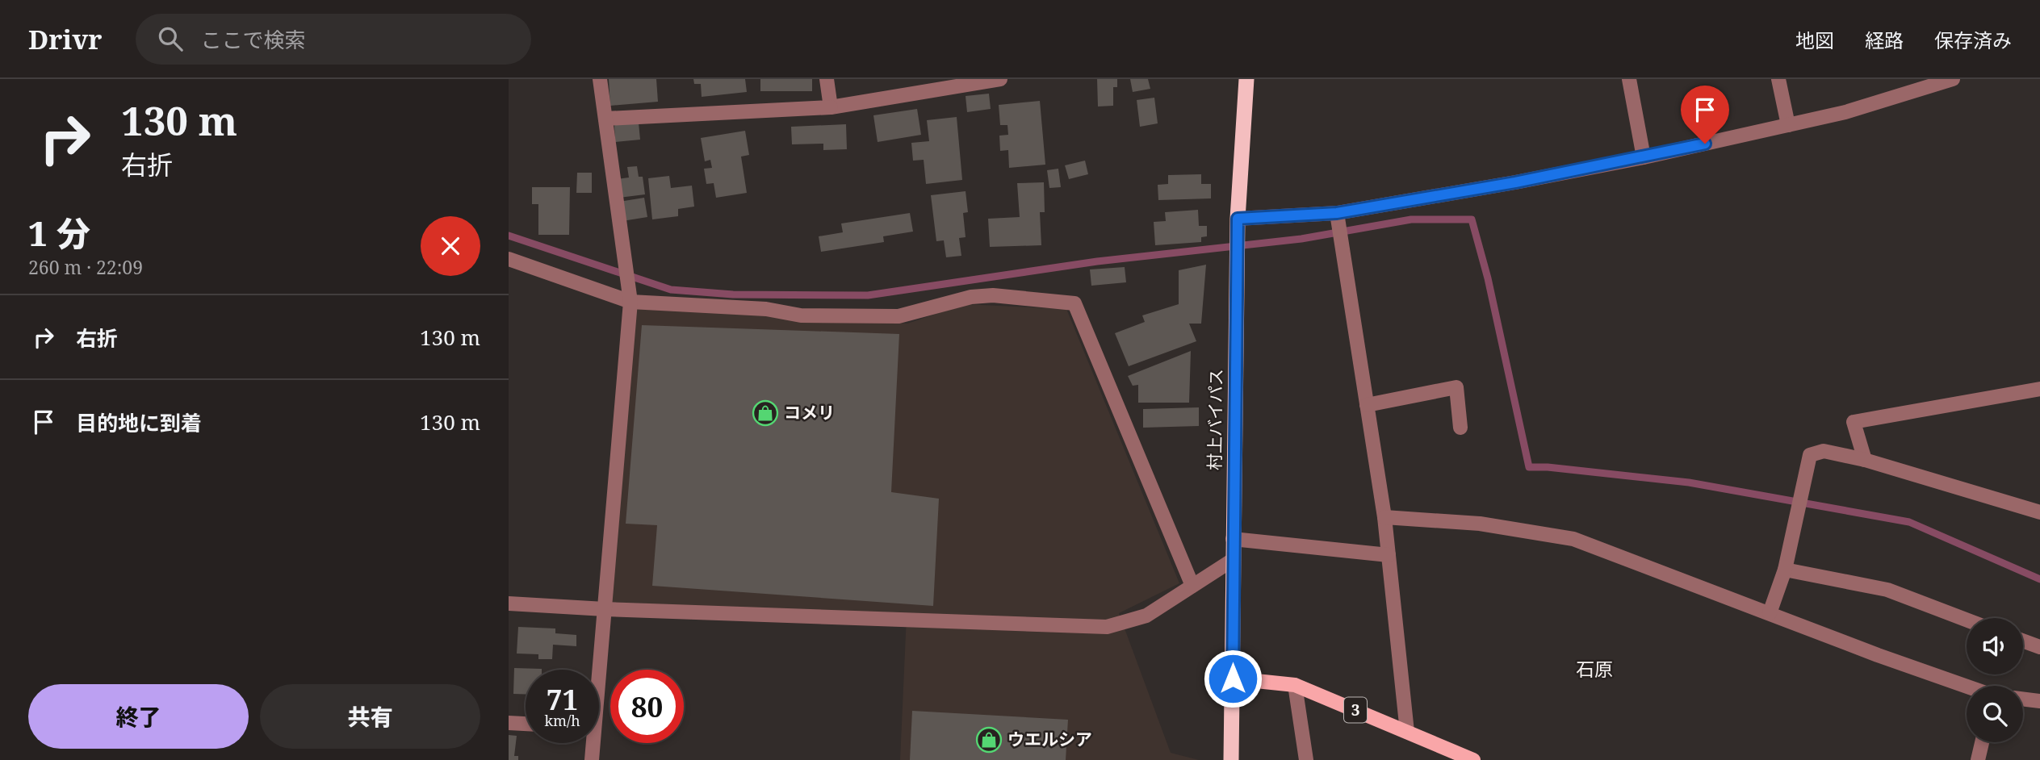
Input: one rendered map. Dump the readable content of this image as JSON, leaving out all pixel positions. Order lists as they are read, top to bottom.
{
  "streets": {
    "highway": ["村上バイパス"],
    "main road": ["3"]
  },
  "crossings": [
    ["村上バイパス", "3"]
  ],
  "districts": ["石原"],
  "places": {
    "shop": ["コメリ", "ウエルシア"]
  },
  "page": {
    "header": "Drivr",
    "search": "ここで検索",
    "nav": ["地図", "経路", "保存済み"],
    "turn": ["130 m", "右折"],
    "heading": ["1 分", "260 m · 22:09"],
    "list": [
      {
        "name": "右折",
        "value": "130 m"
      },
      {
        "name": "目的地に到着",
        "value": "130 m"
      }
    ],
    "speed": "71 km/h",
    "limit": "80",
    "buttons": ["終了", "共有"]
  }
}
